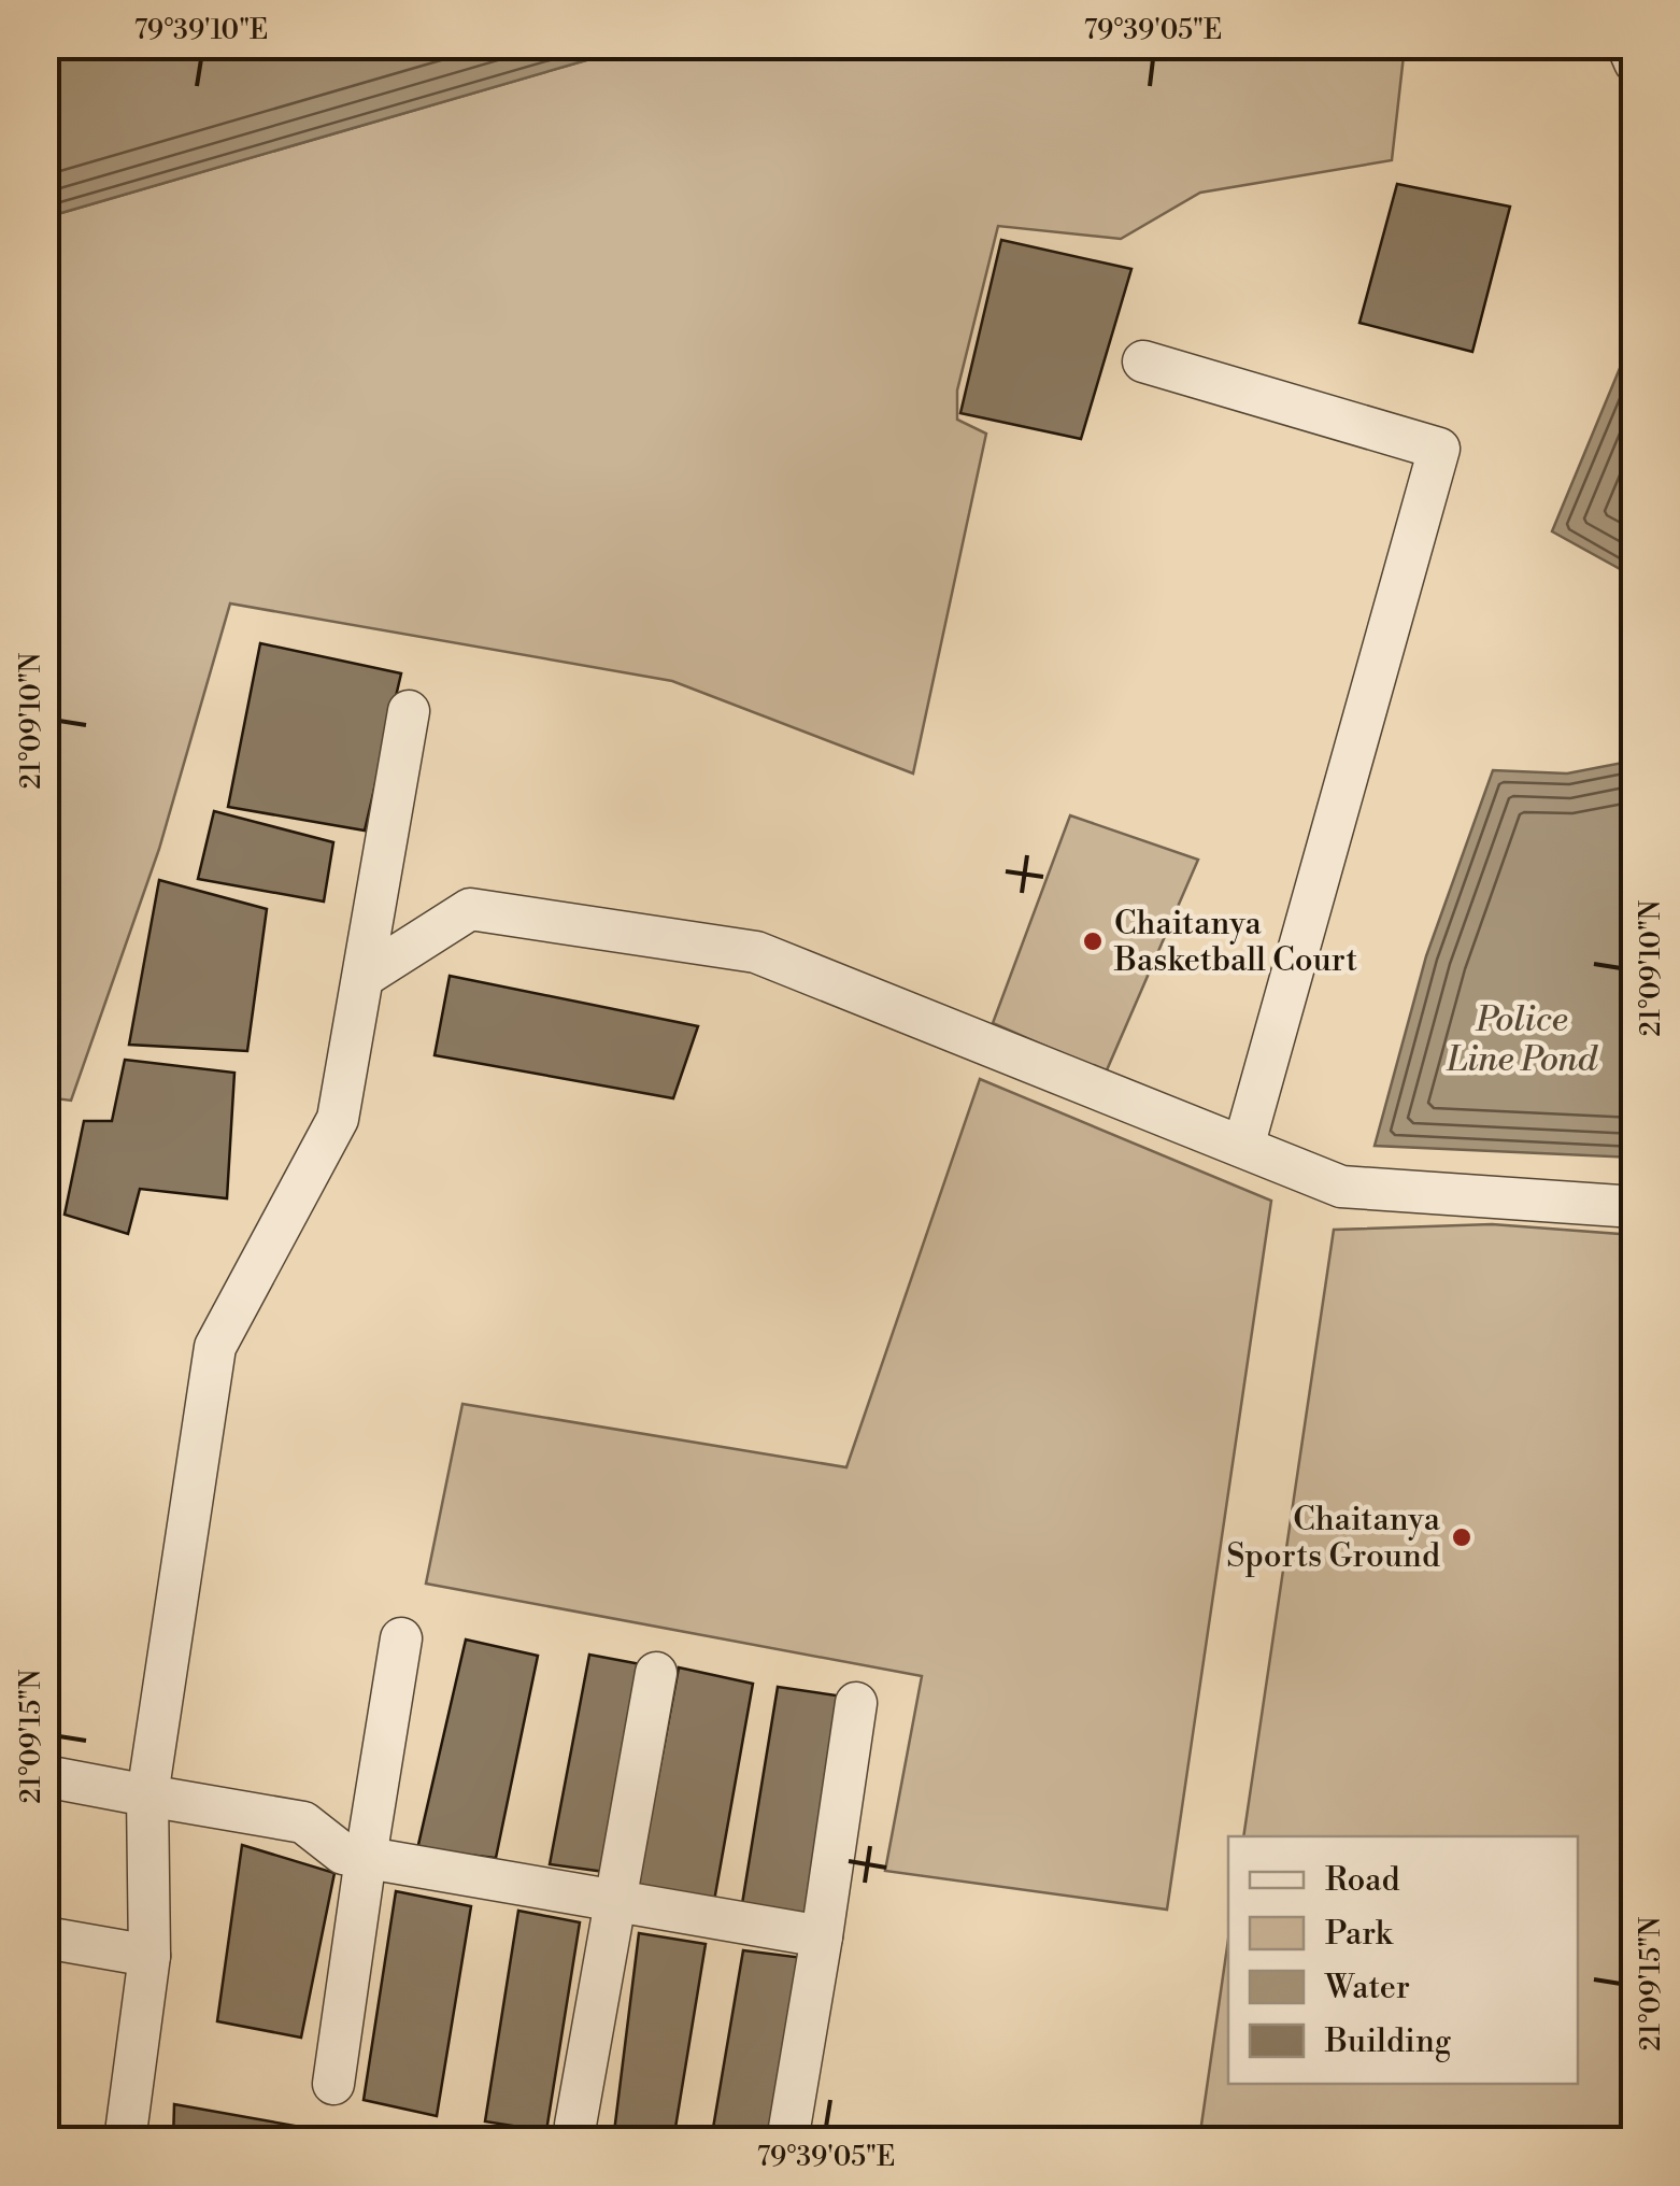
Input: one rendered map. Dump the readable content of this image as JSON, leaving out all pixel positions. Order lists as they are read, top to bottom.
{
  "water": ["Police Line Pond"],
  "places": ["Chaitanya Basketball Court", "Chaitanya Sports Ground"],
  "legend": [
    "Road",
    "Park",
    "Water",
    "Building"
  ],
  "coordinates": [
    "79°39'10\"E",
    "79°39'05\"E",
    "21°09'10\"N",
    "21°09'15\"N"
  ]
}
